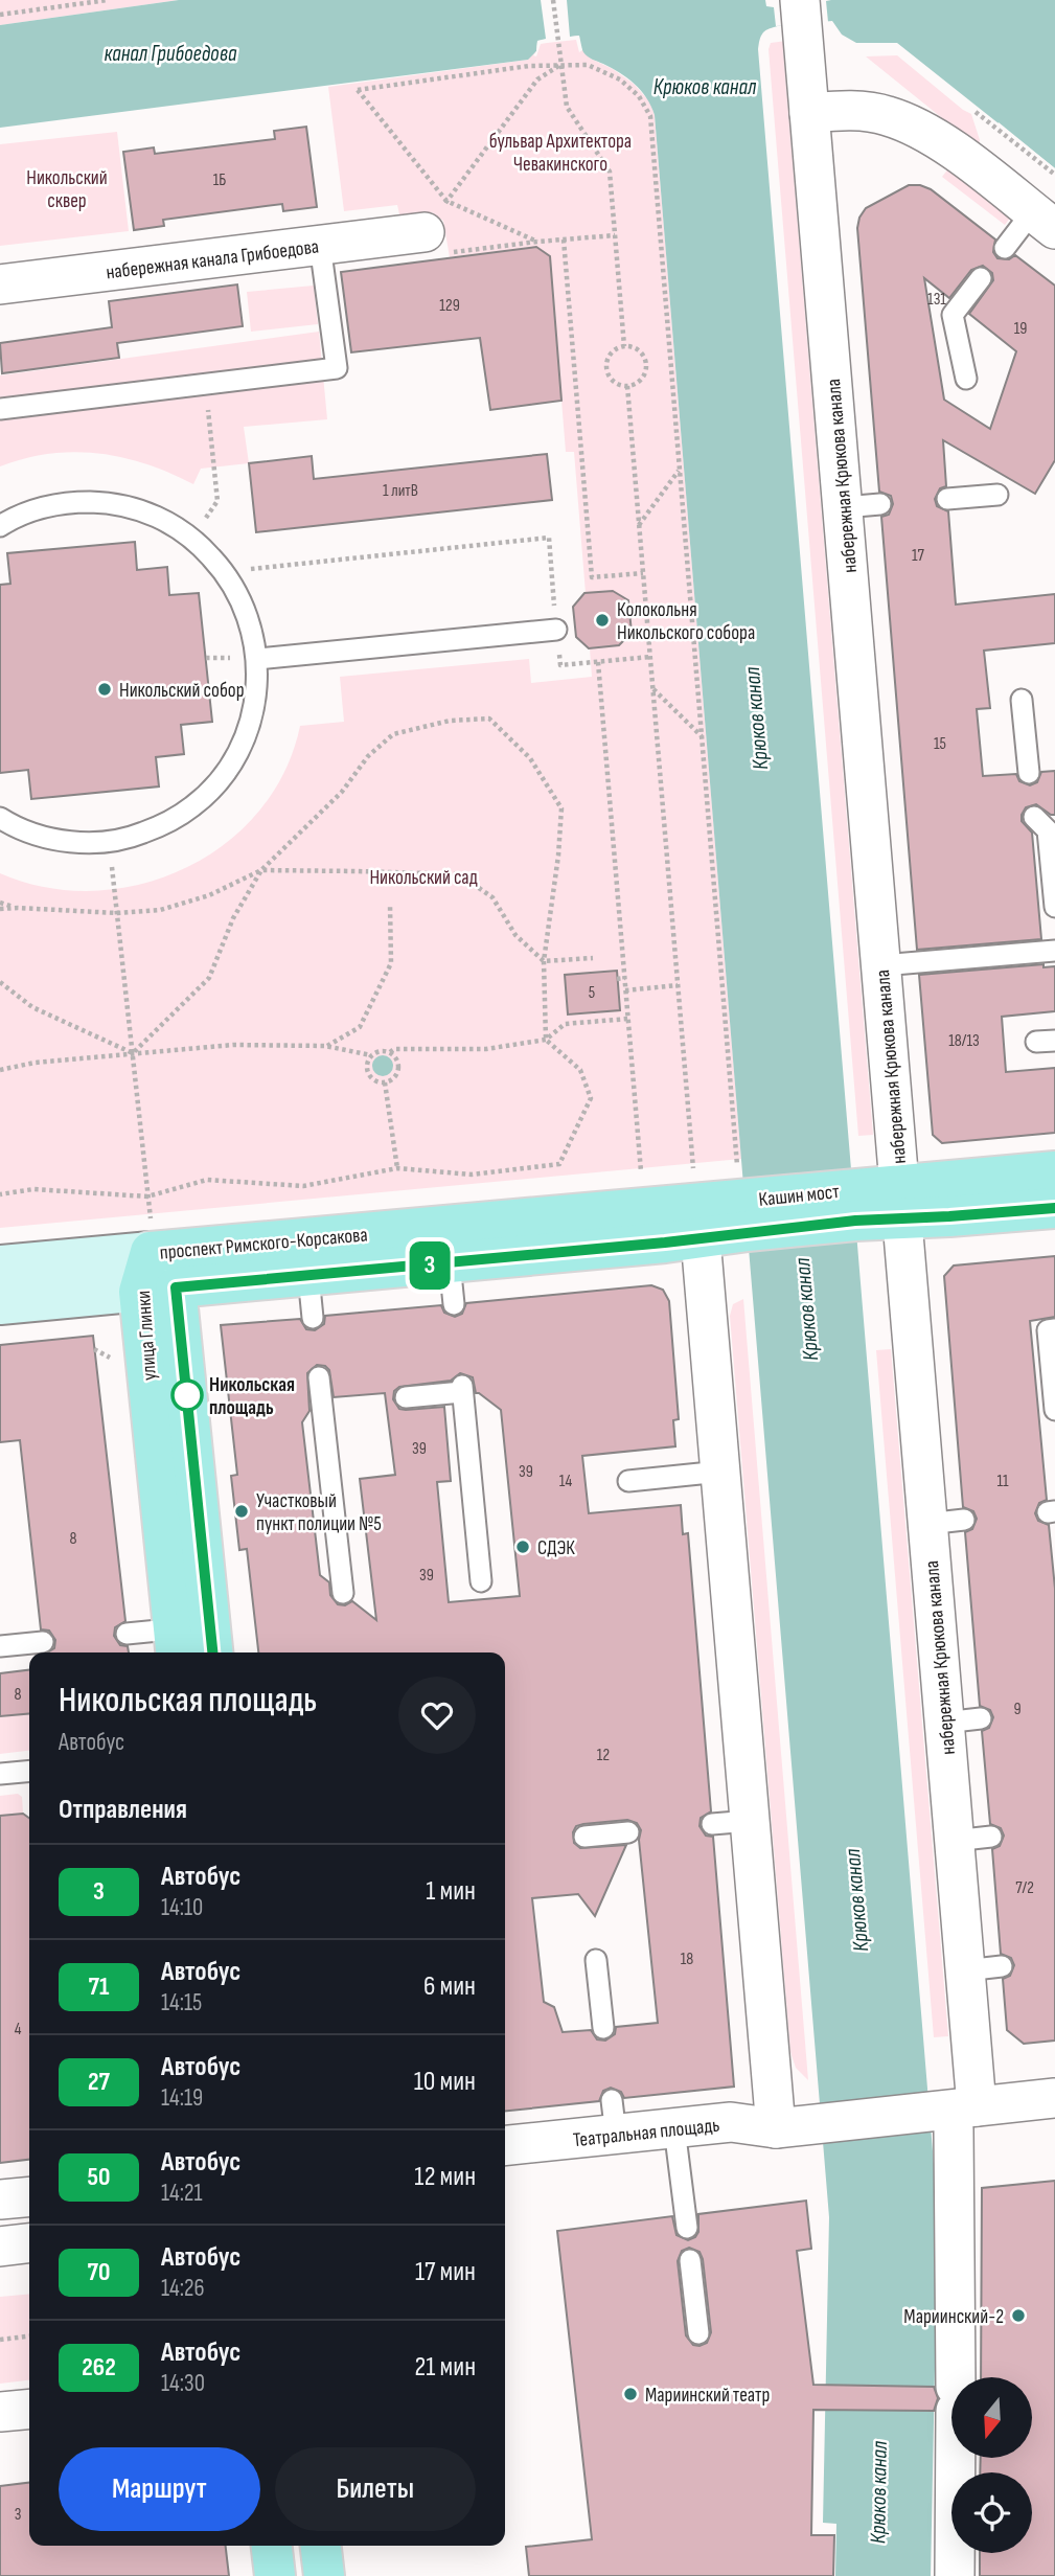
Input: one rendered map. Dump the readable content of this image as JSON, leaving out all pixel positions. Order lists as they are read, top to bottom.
{
  "streets": {
    "main road": ["Кашин мост", "проспект Римского-Корсакова", "улица Глинки"],
    "street": ["набережная канала Грибоедова", "набережная Крюкова канала", "Театральная площадь"]
  },
  "crossings": [
    ["набережная Крюкова канала", "Кашин мост"],
    ["набережная Крюкова канала", "Театральная площадь"],
    ["Кашин мост", "проспект Римского-Корсакова"],
    ["проспект Римского-Корсакова", "улица Глинки"]
  ],
  "water": ["канал Грибоедова", "Крюков канал"],
  "parks": ["бульвар Архитектора Чевакинского", "Никольский сквер", "Никольский сад"],
  "places": [
    "Колокольня Никольского собора",
    "Никольский собор",
    "Никольская площадь",
    "Участковый пункт полиции №5",
    "СДЭК",
    "Мариинский-2",
    "Мариинский театр"
  ],
  "lines": ["bus line 3"],
  "house_numbers": [
    "1Б",
    "131",
    "129",
    "19",
    "1 литВ",
    "17",
    "15",
    "5",
    "18/13",
    "39",
    "39",
    "14",
    "11",
    "8",
    "39",
    "8",
    "9",
    "12",
    "7/2",
    "18",
    "4",
    "3"
  ],
  "north": "bottom",
  "page": {
    "on_map": "3",
    "heading": [
      ["Никольская площадь", "Автобус"],
      "Отправления"
    ],
    "list": [
      {
        "mark": "3",
        "name": "Автобус",
        "note": "14:10",
        "value": "1 мин"
      },
      {
        "mark": "71",
        "name": "Автобус",
        "note": "14:15",
        "value": "6 мин"
      },
      {
        "mark": "27",
        "name": "Автобус",
        "note": "14:19",
        "value": "10 мин"
      },
      {
        "mark": "50",
        "name": "Автобус",
        "note": "14:21",
        "value": "12 мин"
      },
      {
        "mark": "70",
        "name": "Автобус",
        "note": "14:26",
        "value": "17 мин"
      },
      {
        "mark": "262",
        "name": "Автобус",
        "note": "14:30",
        "value": "21 мин"
      }
    ],
    "buttons": ["Маршрут", "Билеты"]
  }
}
